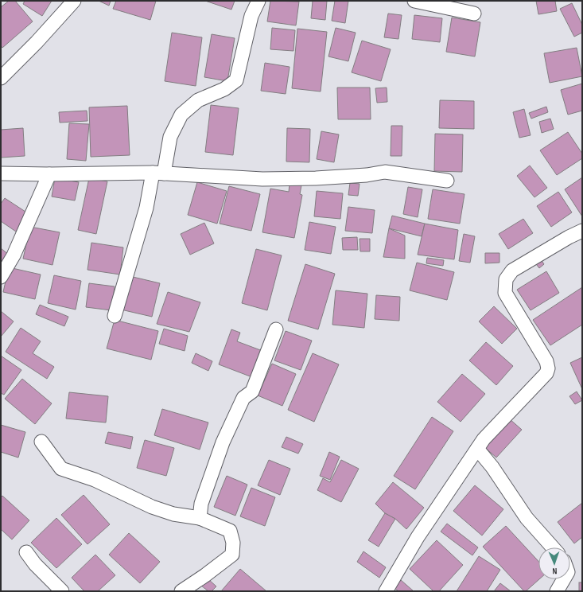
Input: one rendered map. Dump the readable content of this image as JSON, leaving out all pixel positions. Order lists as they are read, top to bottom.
{
  "north": "bottom"
}
